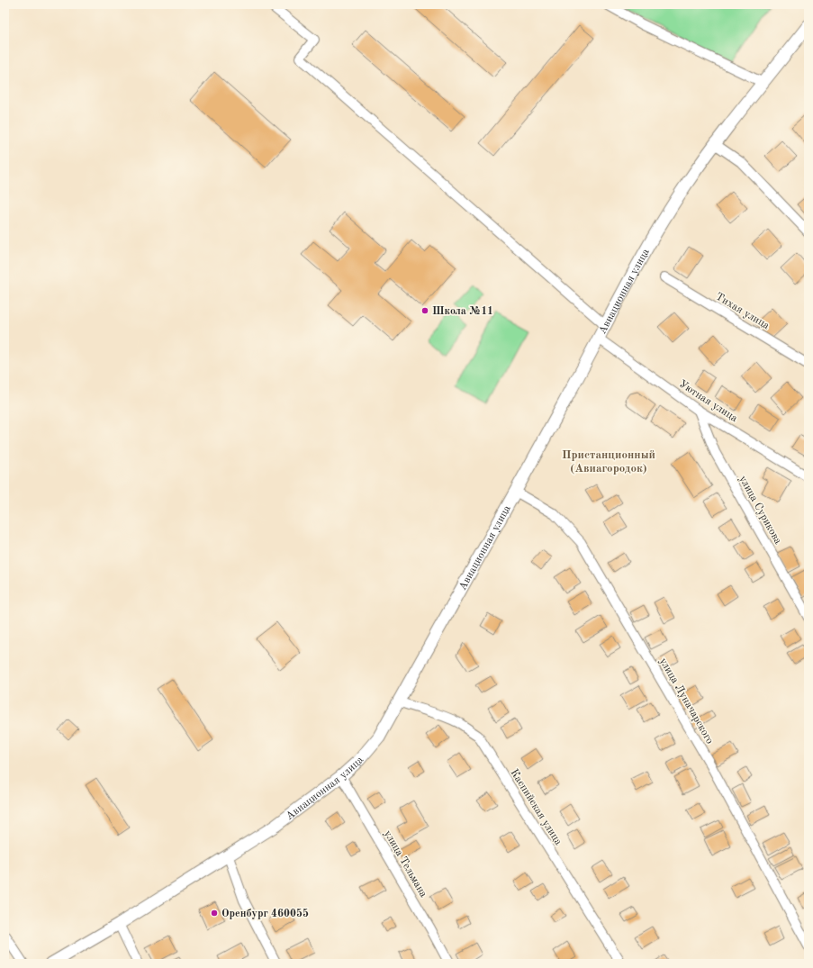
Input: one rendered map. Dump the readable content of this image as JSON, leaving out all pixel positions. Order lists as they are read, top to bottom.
{
  "streets": {
    "street": [
      "Авиационная улица",
      "Тихая улица",
      "Уютная улица",
      "улица Сурикова",
      "улица Луначарского",
      "Каспийская улица",
      "улица Тельмана"
    ]
  },
  "crossings": [
    ["Авиационная улица", "Уютная улица"],
    ["Авиационная улица", "улица Луначарского"],
    ["Авиационная улица", "Каспийская улица"],
    ["Авиационная улица", "улица Тельмана"],
    ["Уютная улица", "улица Сурикова"]
  ],
  "districts": ["Пристанционный (Авиагородок)"],
  "places": ["Школа №11", "Оренбург 460055"]
}
